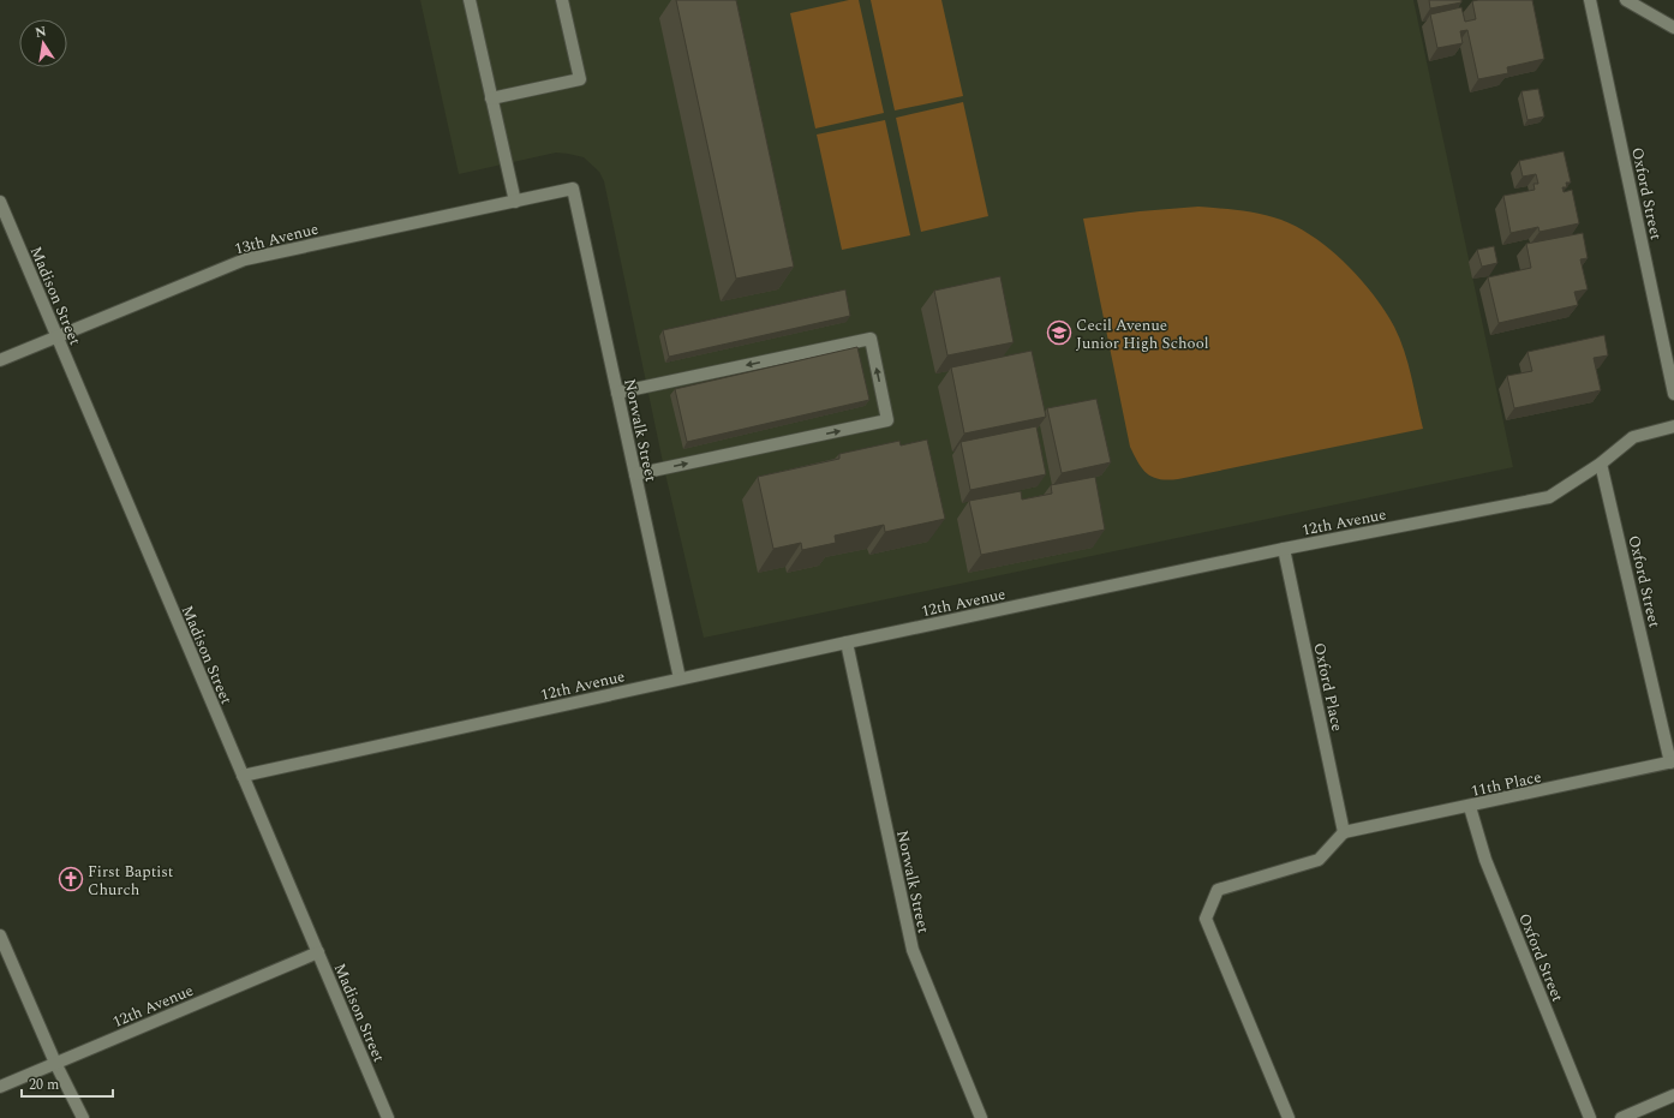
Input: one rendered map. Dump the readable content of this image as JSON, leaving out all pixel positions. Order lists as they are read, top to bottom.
{
  "streets": {
    "street": [
      "Oxford Street",
      "13th Avenue",
      "Madison Street",
      "Norwalk Street",
      "12th Avenue",
      "Oxford Place",
      "11th Place"
    ]
  },
  "crossings": [
    ["Oxford Street", "12th Avenue"],
    ["Oxford Street", "11th Place"],
    ["13th Avenue", "Madison Street"],
    ["13th Avenue", "Norwalk Street"],
    ["Madison Street", "12th Avenue"],
    ["Norwalk Street", "12th Avenue"],
    ["12th Avenue", "Oxford Place"],
    ["Oxford Place", "11th Place"]
  ],
  "places": {
    "school or university": ["Cecil Avenue Junior High School"],
    "church": ["First Baptist Church"]
  },
  "scale_bar": "20 m",
  "north": "top"
}
